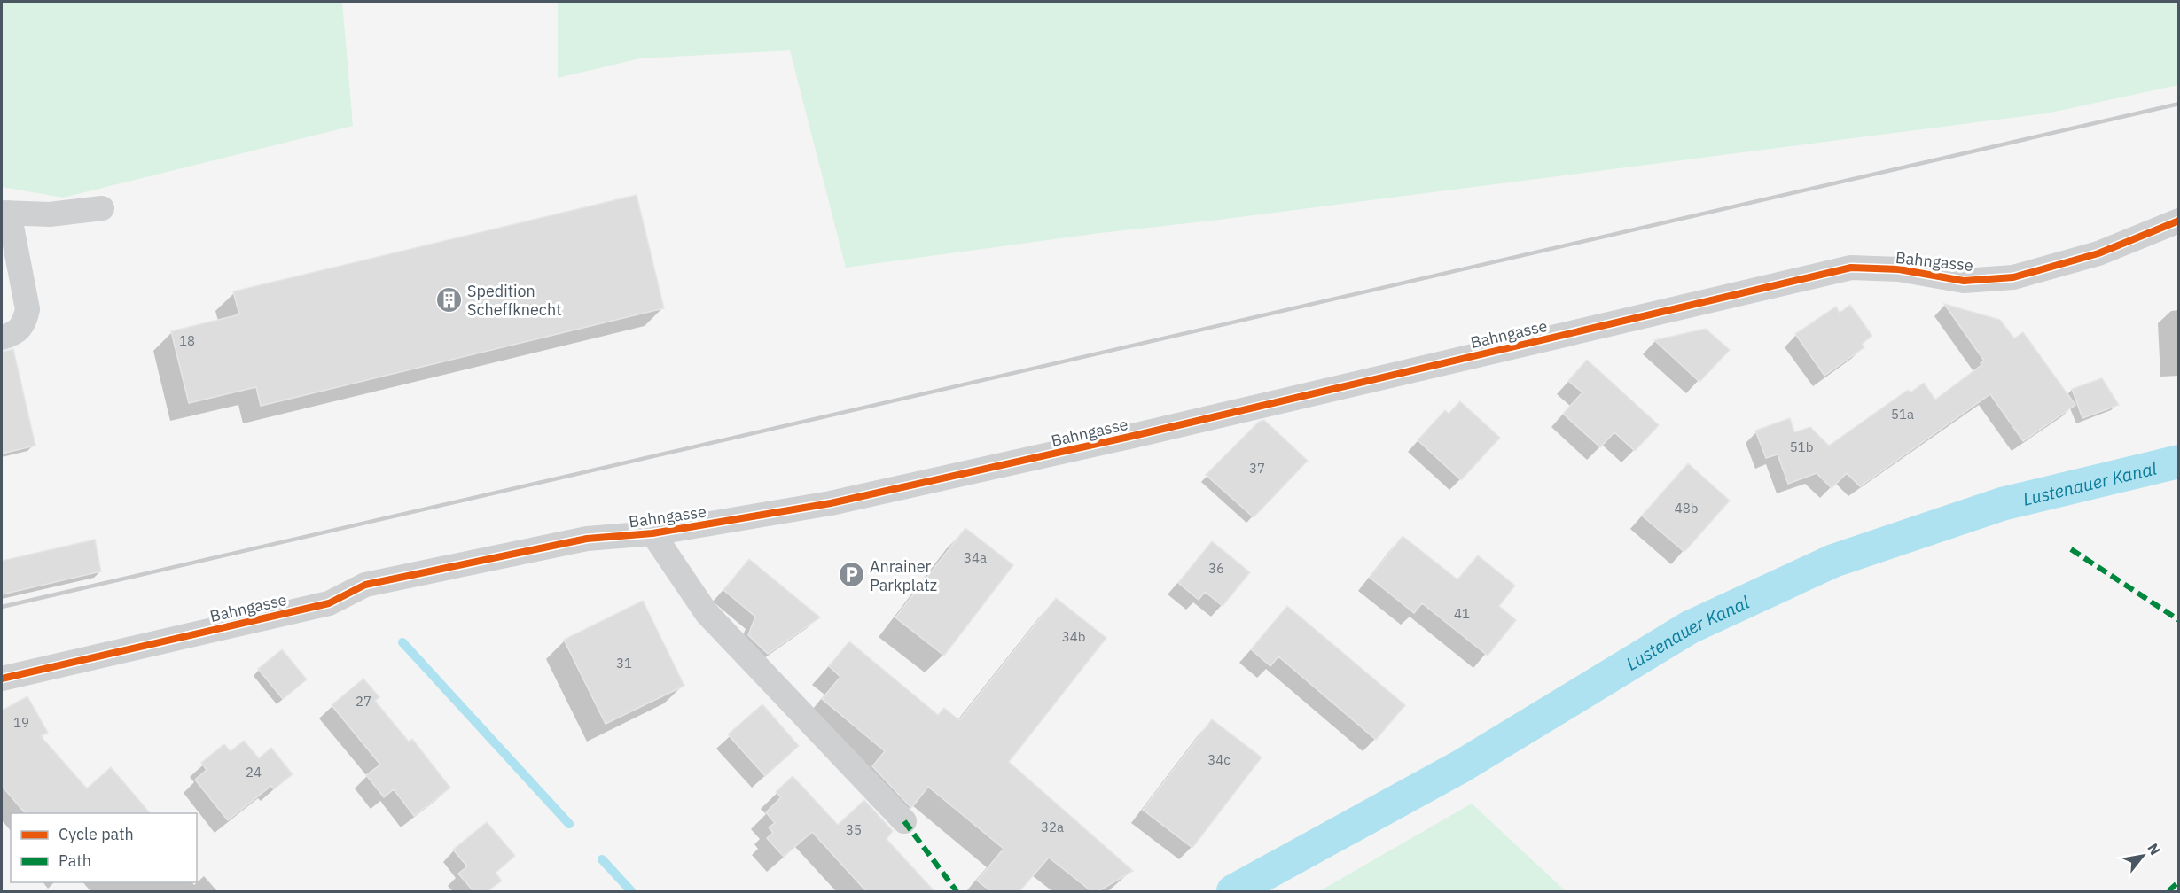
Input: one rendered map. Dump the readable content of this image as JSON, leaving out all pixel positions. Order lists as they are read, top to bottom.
{
  "streets": {
    "street": ["Bahngasse"]
  },
  "water": ["Lustenauer Kanal"],
  "places": {
    "building": ["Spedition Scheffknecht"],
    "parking": ["Anrainer Parkplatz"]
  },
  "house_numbers": [
    "18",
    "51a",
    "51b",
    "37",
    "48b",
    "34a",
    "36",
    "41",
    "34b",
    "31",
    "27",
    "19",
    "34c",
    "24",
    "32a",
    "35"
  ],
  "legend": ["Cycle path", "Path"],
  "north": "top right"
}
